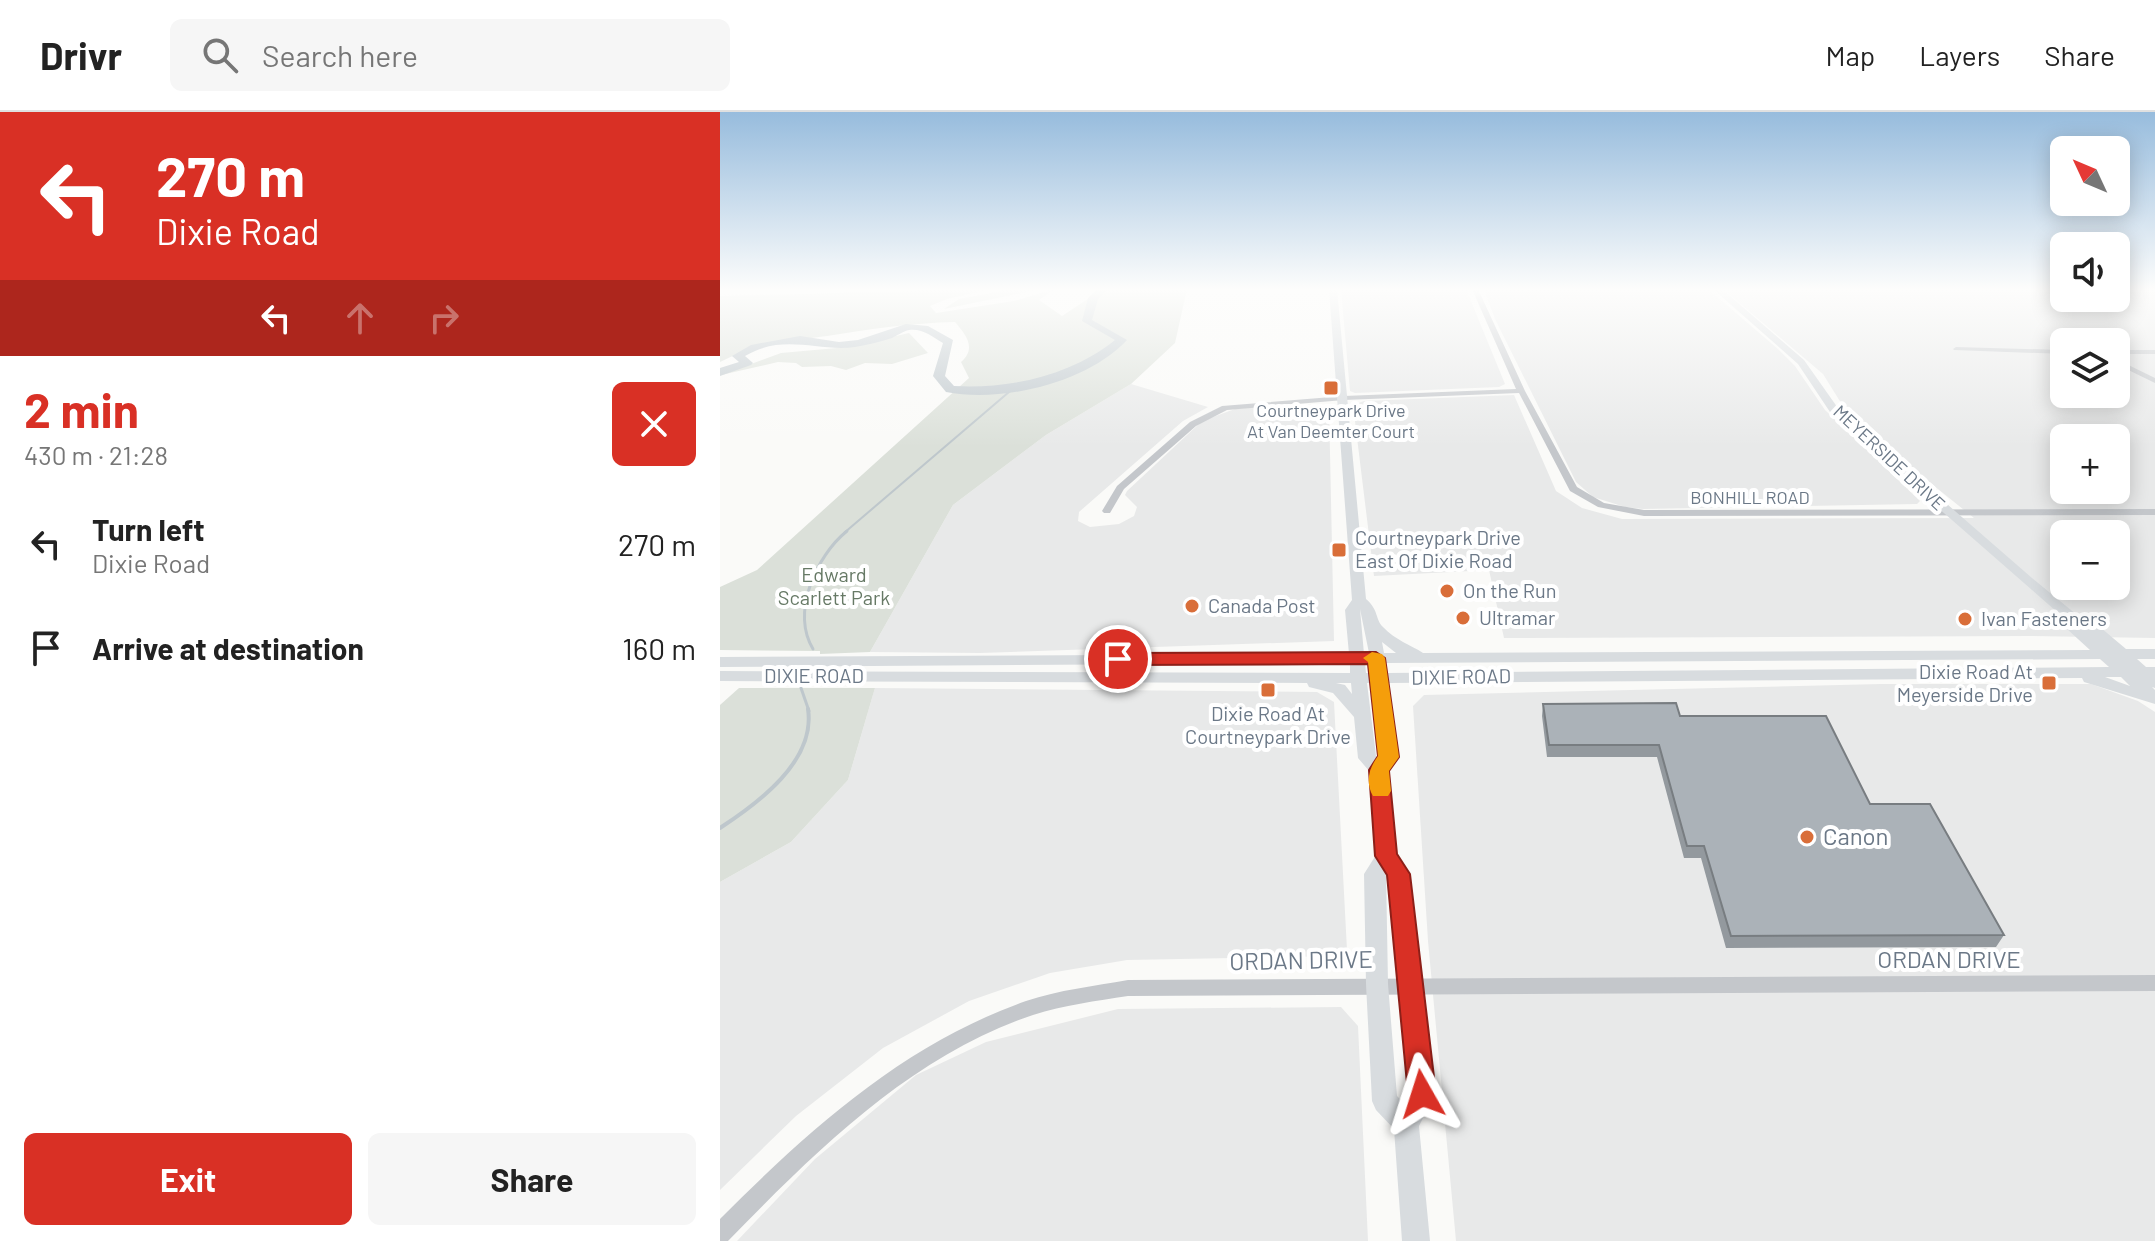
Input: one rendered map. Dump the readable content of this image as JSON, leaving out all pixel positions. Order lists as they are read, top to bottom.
{
  "streets": {
    "main road": ["MEYERSIDE DRIVE", "DIXIE ROAD"],
    "street": ["BONHILL ROAD", "ORDAN DRIVE"]
  },
  "crossings": [
    ["MEYERSIDE DRIVE", "BONHILL ROAD"],
    ["MEYERSIDE DRIVE", "DIXIE ROAD"]
  ],
  "parks": ["Edward Scarlett Park"],
  "places": {
    "transit": [
      "Courtneypark Drive At Van Deemter Court",
      "Courtneypark Drive East Of Dixie Road",
      "Dixie Road At Meyerside Drive",
      "Dixie Road At Courtneypark Drive"
    ],
    "other": [
      "On the Run",
      "Canada Post",
      "Ultramar",
      "Ivan Fasteners",
      "Canon"
    ]
  },
  "north": "top left",
  "page": {
    "header": "Drivr",
    "search": "Search here",
    "nav": ["Map", "Layers", "Share"],
    "turn": ["270 m", "Dixie Road"],
    "map_buttons": ["+", "−"],
    "heading": ["2 min", "430 m · 21:28"],
    "list": [
      {
        "name": "Turn left",
        "note": "Dixie Road",
        "value": "270 m"
      },
      {
        "name": "Arrive at destination",
        "value": "160 m"
      }
    ],
    "buttons": ["Exit", "Share"]
  }
}
